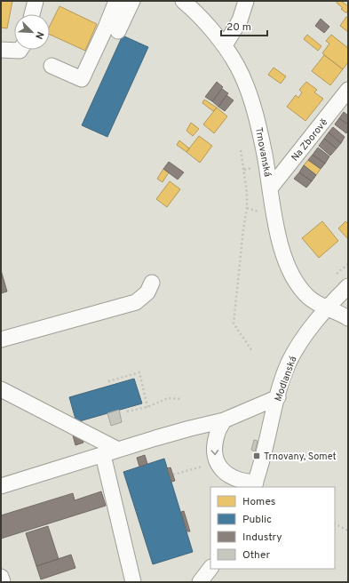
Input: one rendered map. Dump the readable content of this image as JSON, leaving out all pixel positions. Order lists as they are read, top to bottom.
{
  "streets": {
    "street": ["Na Zborově", "Trnovanská", "Modlanská"]
  },
  "crossings": [
    ["Na Zborově", "Trnovanská"],
    ["Trnovanská", "Modlanská"]
  ],
  "places": {
    "transit": ["Trnovany, Somet"]
  },
  "legend": [
    "Homes",
    "Public",
    "Industry",
    "Other"
  ],
  "scale_bar": "20 m",
  "north": "bottom right"
}
